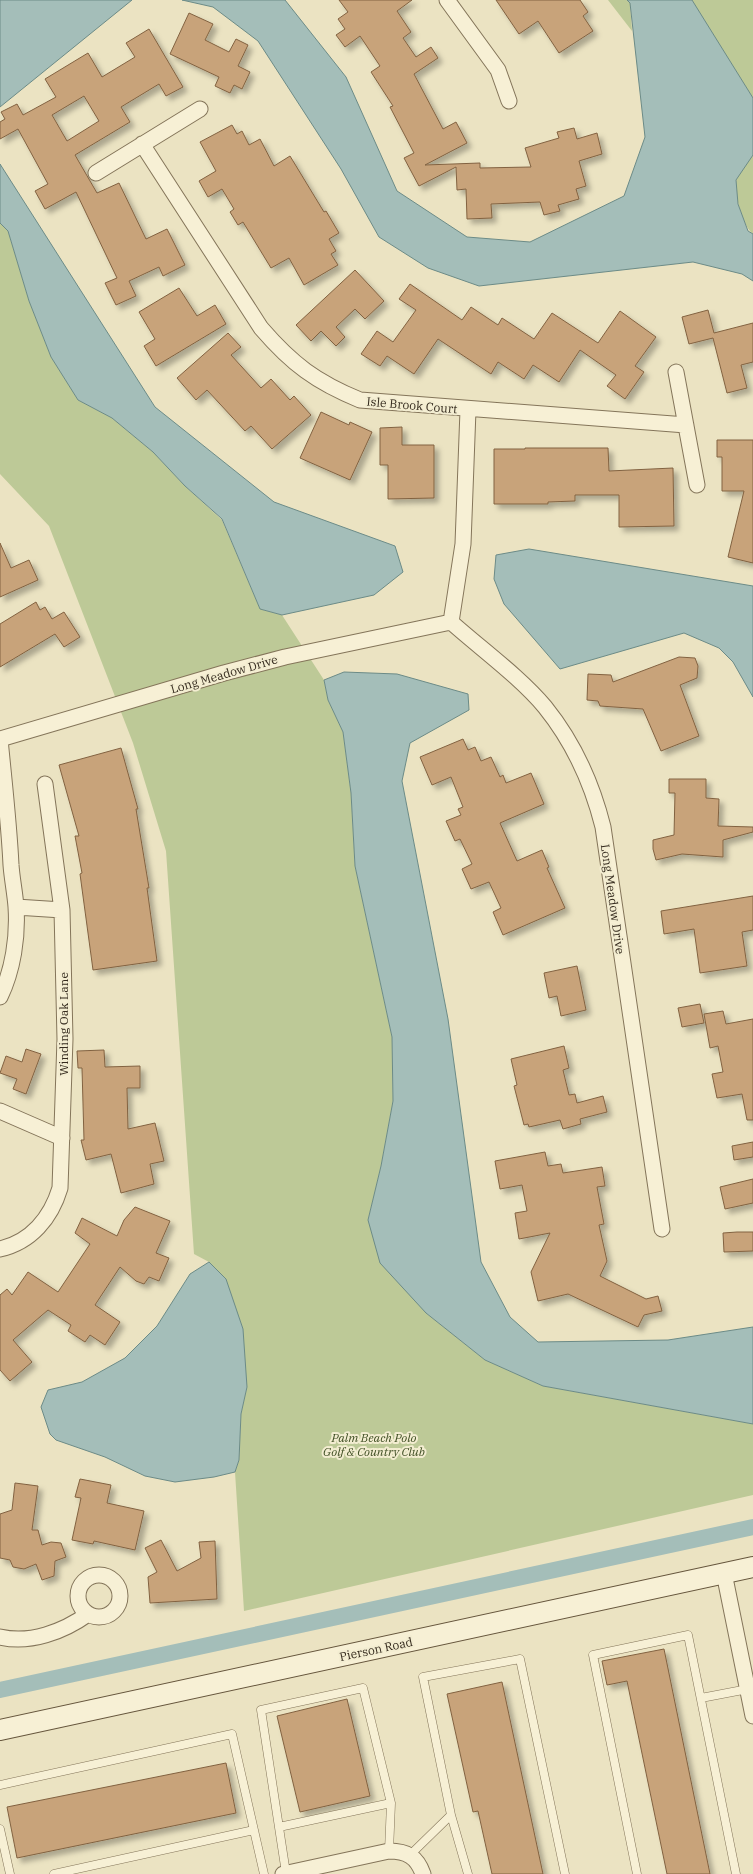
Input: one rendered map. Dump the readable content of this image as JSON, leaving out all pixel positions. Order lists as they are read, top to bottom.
{
  "streets": {
    "street": [
      "Isle Brook Court",
      "Long Meadow Drive",
      "Winding Oak Lane",
      "Pierson Road"
    ]
  },
  "parks": ["Palm Beach Polo Golf & Country Club"]
}
